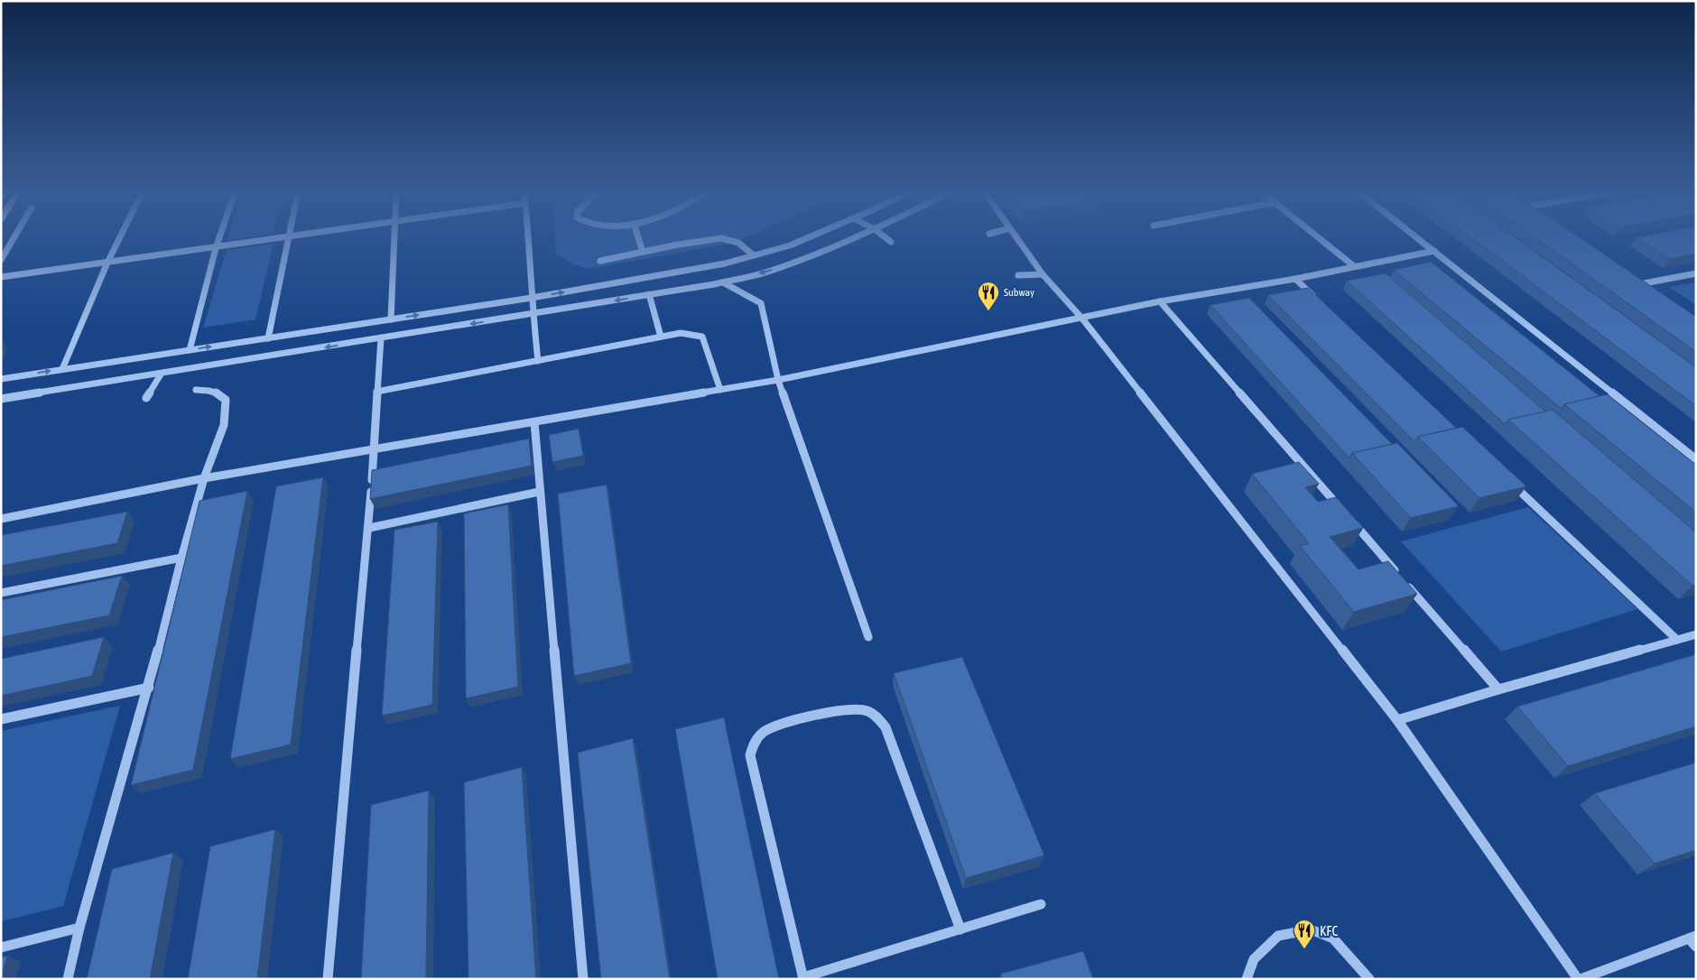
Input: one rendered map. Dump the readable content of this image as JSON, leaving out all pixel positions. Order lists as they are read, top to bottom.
{
  "places": {
    "restaurant": ["Subway", "KFC"]
  }
}
